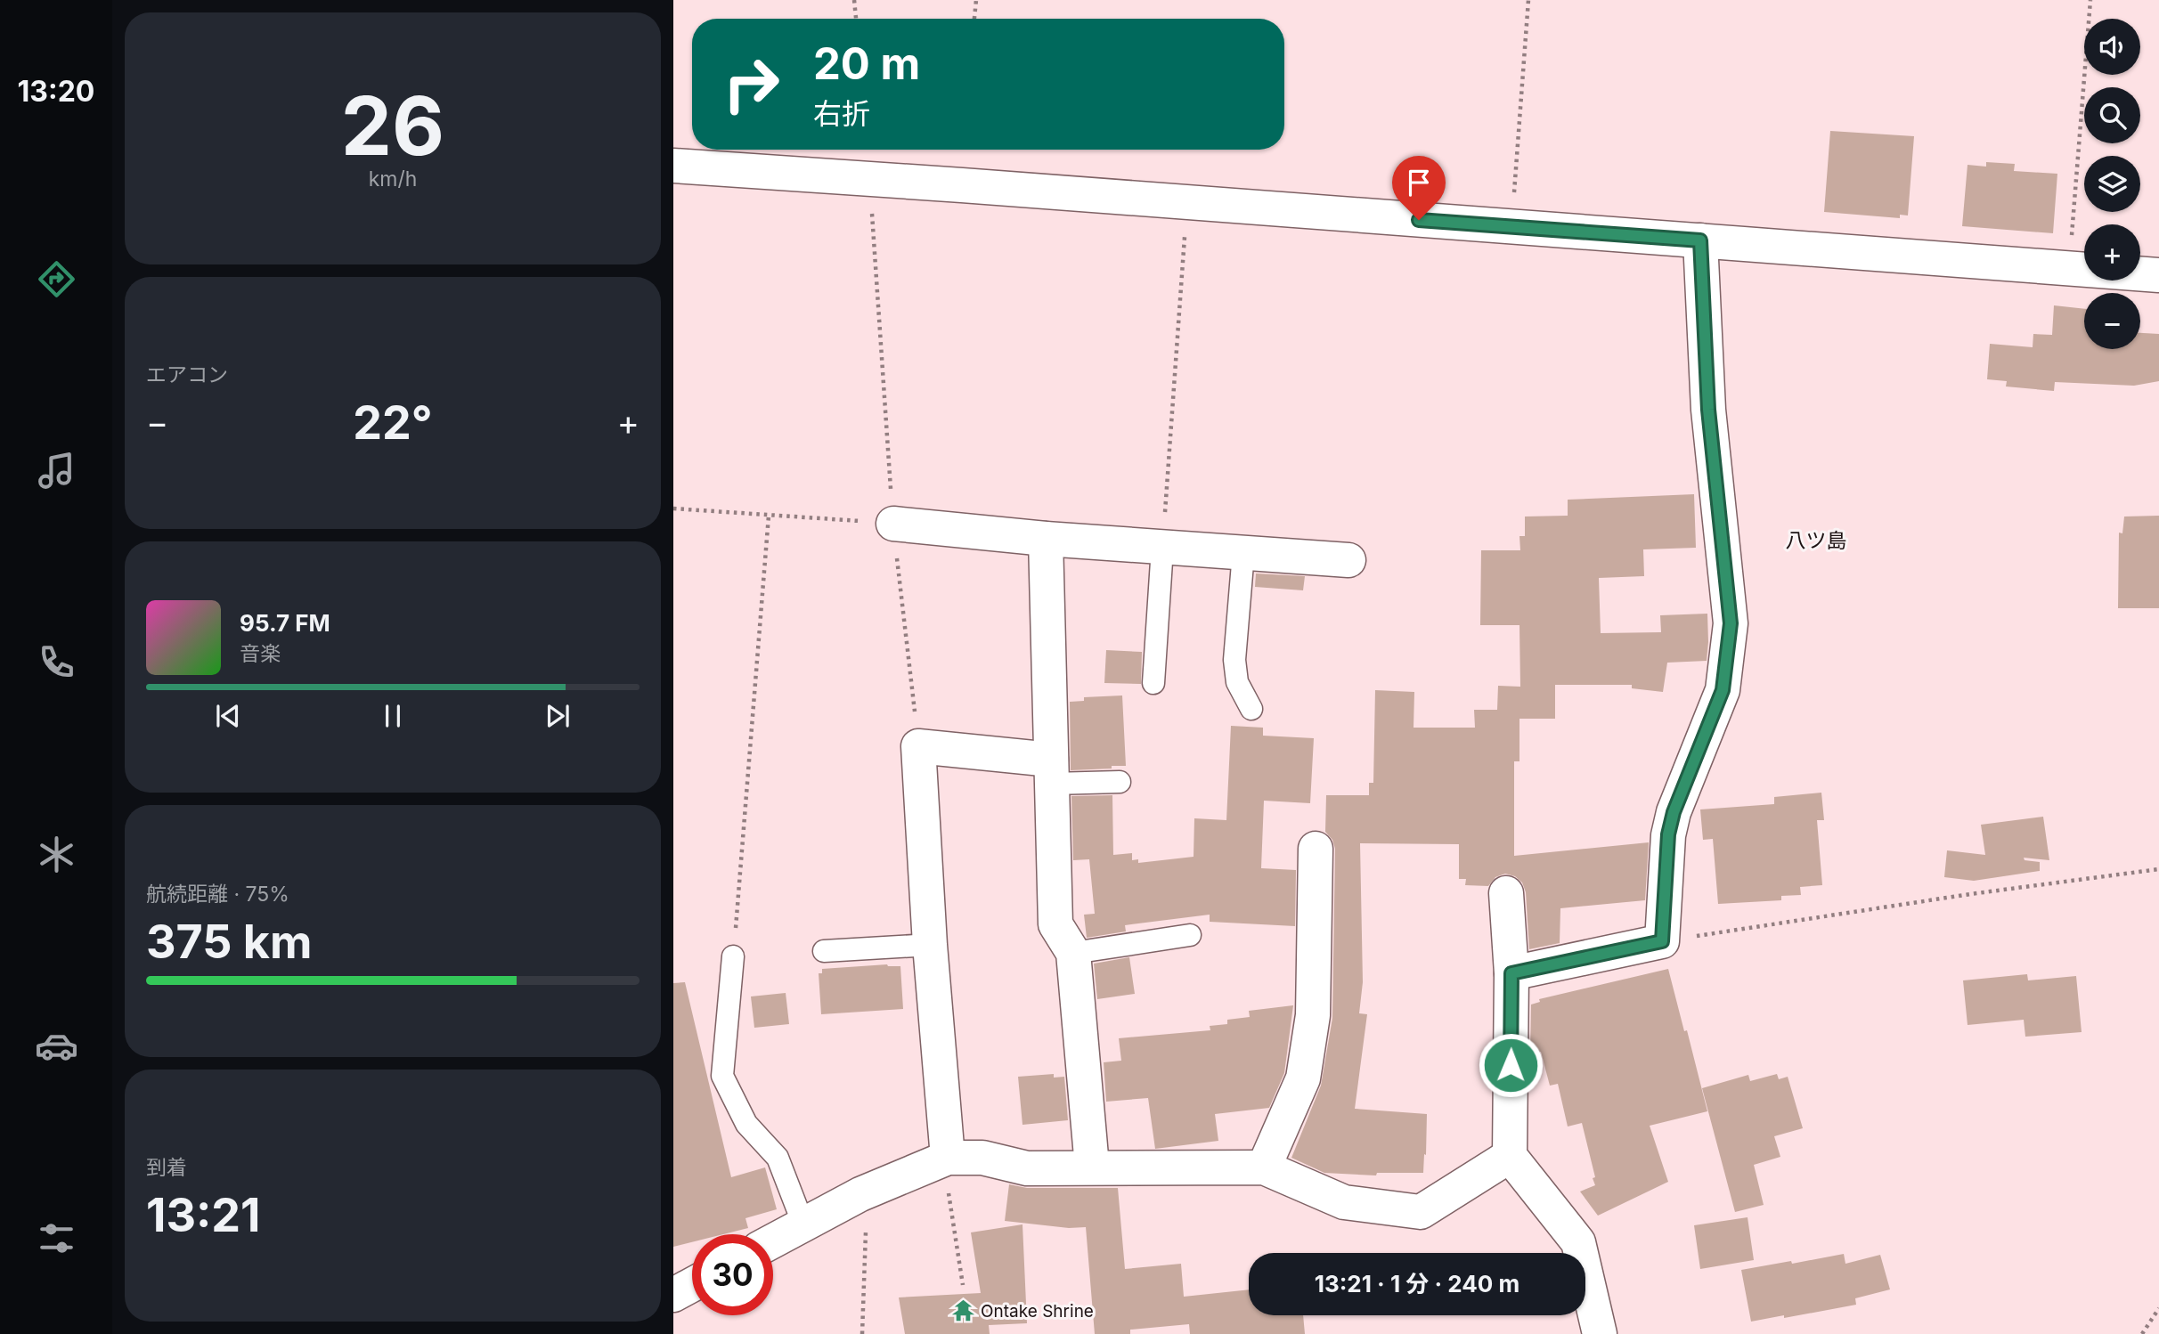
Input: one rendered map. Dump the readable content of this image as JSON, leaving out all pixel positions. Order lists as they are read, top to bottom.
{
  "districts": ["八ツ島"],
  "places": {
    "temple": ["Ontake Shrine"]
  },
  "page": {
    "tabs": "13:20",
    "tile": [
      ["26", "km/h"],
      "エアコン",
      ["航続距離 · 75%", "375 km"],
      ["到着", "13:21"]
    ],
    "map_buttons": ["+", "−"],
    "turn": ["20 m", "右折"],
    "heat": ["−", "22°", "+"],
    "song": ["95.7 FM", "音楽"],
    "limit": "30",
    "trip": "13:21 · 1 分 · 240 m"
  }
}
